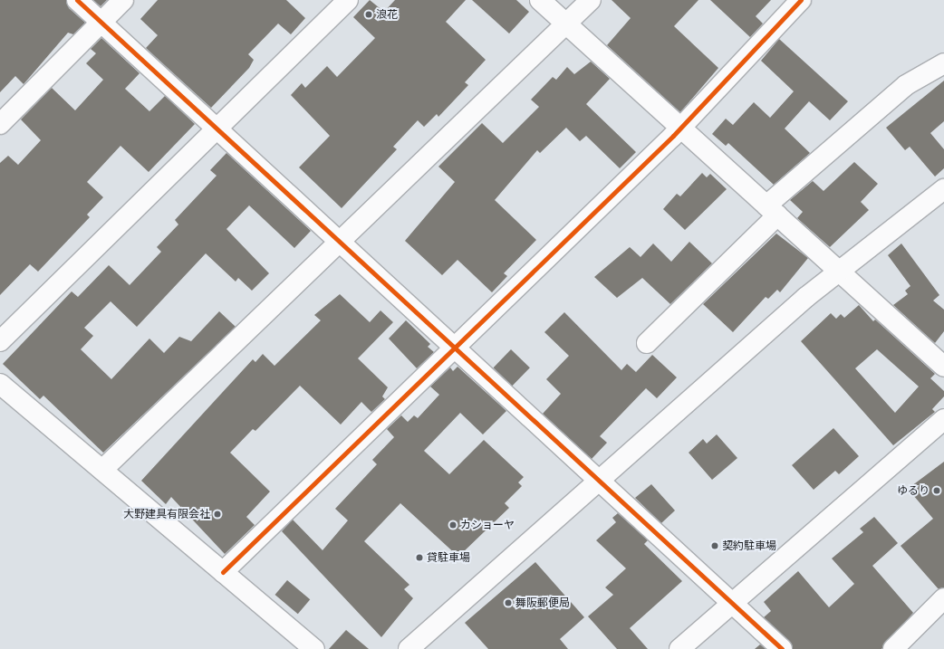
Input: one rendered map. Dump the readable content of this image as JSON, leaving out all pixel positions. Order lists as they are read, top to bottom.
{
  "places": [
    "浪花",
    "ゆるり",
    "大野建具有限会社",
    "カショーヤ",
    "契約駐車場",
    "貸駐車場",
    "舞阪郵便局"
  ]
}
